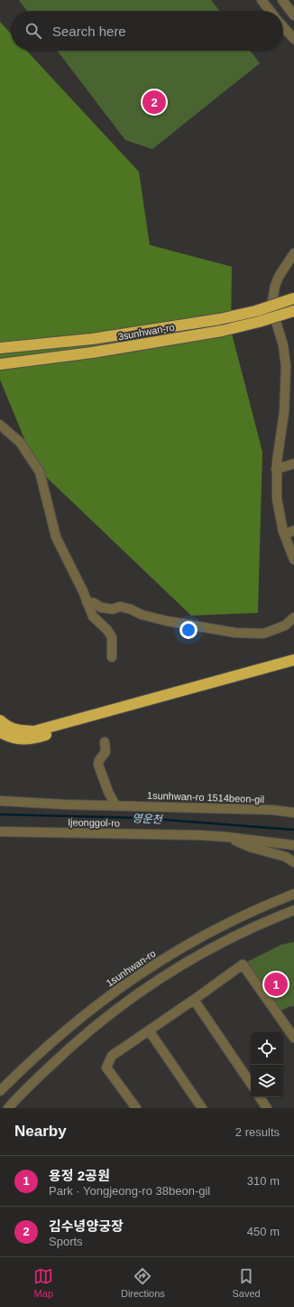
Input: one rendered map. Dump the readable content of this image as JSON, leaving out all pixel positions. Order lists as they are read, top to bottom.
{
  "streets": {
    "highway": ["3sunhwan-ro"],
    "street": ["1sunhwan-ro 1514beon-gil", "Ijeonggol-ro", "1sunhwan-ro"]
  },
  "water": ["영운천"],
  "page": {
    "search": "Search here",
    "pins": ["2", "1"],
    "heading": ["Nearby", "2 results"],
    "list": [
      {
        "mark": "1",
        "name": "용정 2공원",
        "note": "Park · Yongjeong-ro 38beon-gil",
        "value": "310 m"
      },
      {
        "mark": "2",
        "name": "김수녕양궁장",
        "note": "Sports",
        "value": "450 m"
      }
    ],
    "nav": ["Map", "Directions", "Saved"]
  }
}
